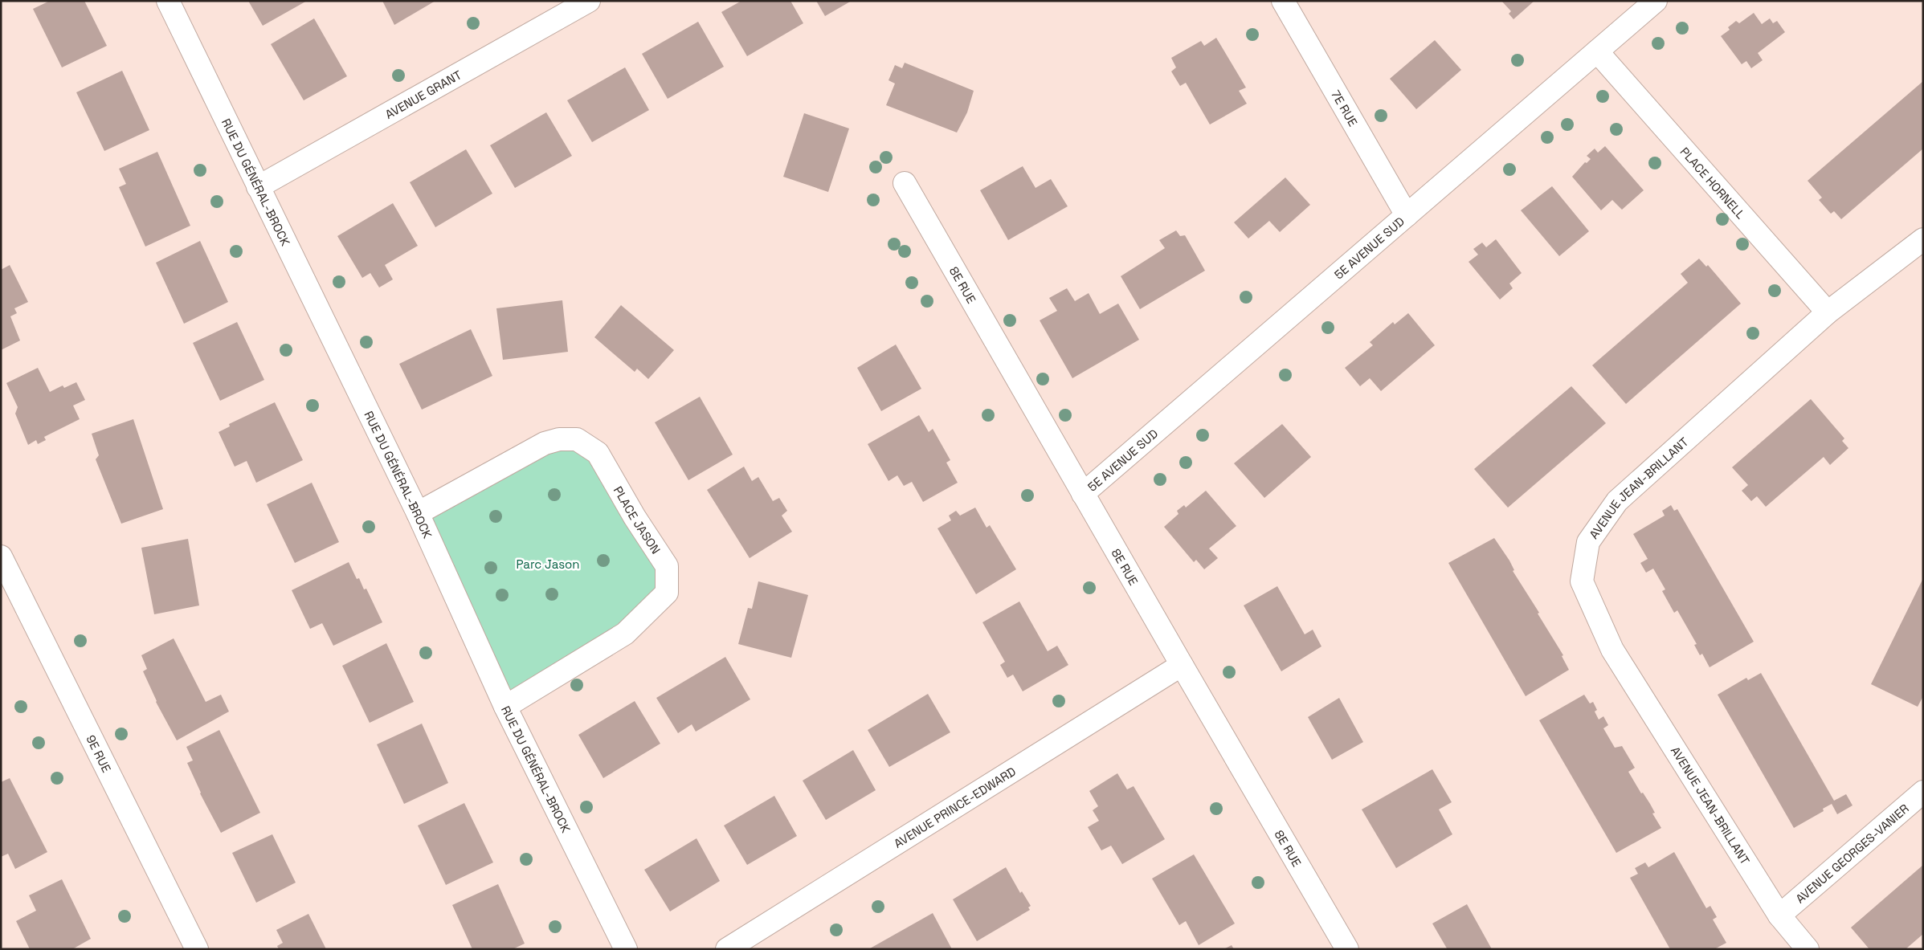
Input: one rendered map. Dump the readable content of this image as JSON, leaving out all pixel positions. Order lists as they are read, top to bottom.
{
  "streets": {
    "street": [
      "AVENUE GRANT",
      "7E RUE",
      "RUE DU GÉNÉRAL-BROCK",
      "PLACE HORNELL",
      "5E AVENUE SUD",
      "8E RUE",
      "AVENUE JEAN-BRILLANT",
      "PLACE JASON",
      "9E RUE",
      "AVENUE PRINCE-EDWARD",
      "AVENUE GEORGES-VANIER"
    ]
  },
  "crossings": [
    ["AVENUE GRANT", "RUE DU GÉNÉRAL-BROCK"],
    ["7E RUE", "5E AVENUE SUD"],
    ["RUE DU GÉNÉRAL-BROCK", "PLACE JASON"],
    ["PLACE HORNELL", "5E AVENUE SUD"],
    ["PLACE HORNELL", "AVENUE JEAN-BRILLANT"],
    ["5E AVENUE SUD", "8E RUE"],
    ["8E RUE", "AVENUE PRINCE-EDWARD"],
    ["AVENUE JEAN-BRILLANT", "AVENUE GEORGES-VANIER"]
  ],
  "parks": ["Parc Jason"]
}
